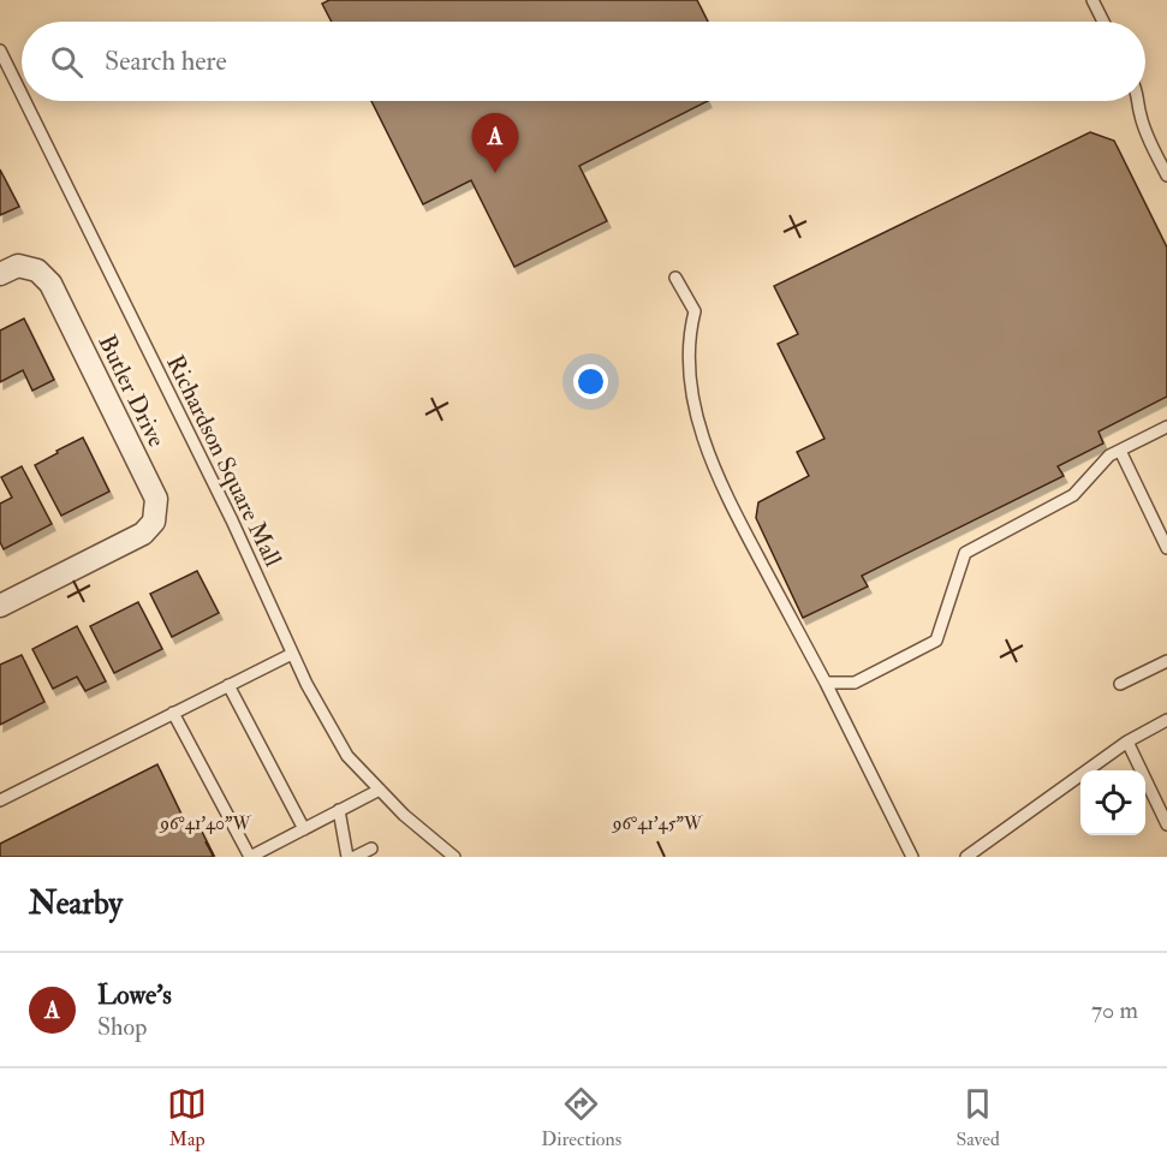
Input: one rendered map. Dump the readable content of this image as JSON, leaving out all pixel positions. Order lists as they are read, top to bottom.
{
  "streets": {
    "street": ["Butler Drive"],
    "lane": ["Richardson Square Mall"]
  },
  "page": {
    "search": "Search here",
    "pins": "A",
    "heading": "Nearby",
    "list": [
      {
        "mark": "A",
        "name": "Lowe's",
        "note": "Shop",
        "value": "70 m"
      }
    ],
    "nav": ["Map", "Directions", "Saved"]
  },
  "coordinates": ["96°41'40\"W", "96°41'45\"W"]
}
